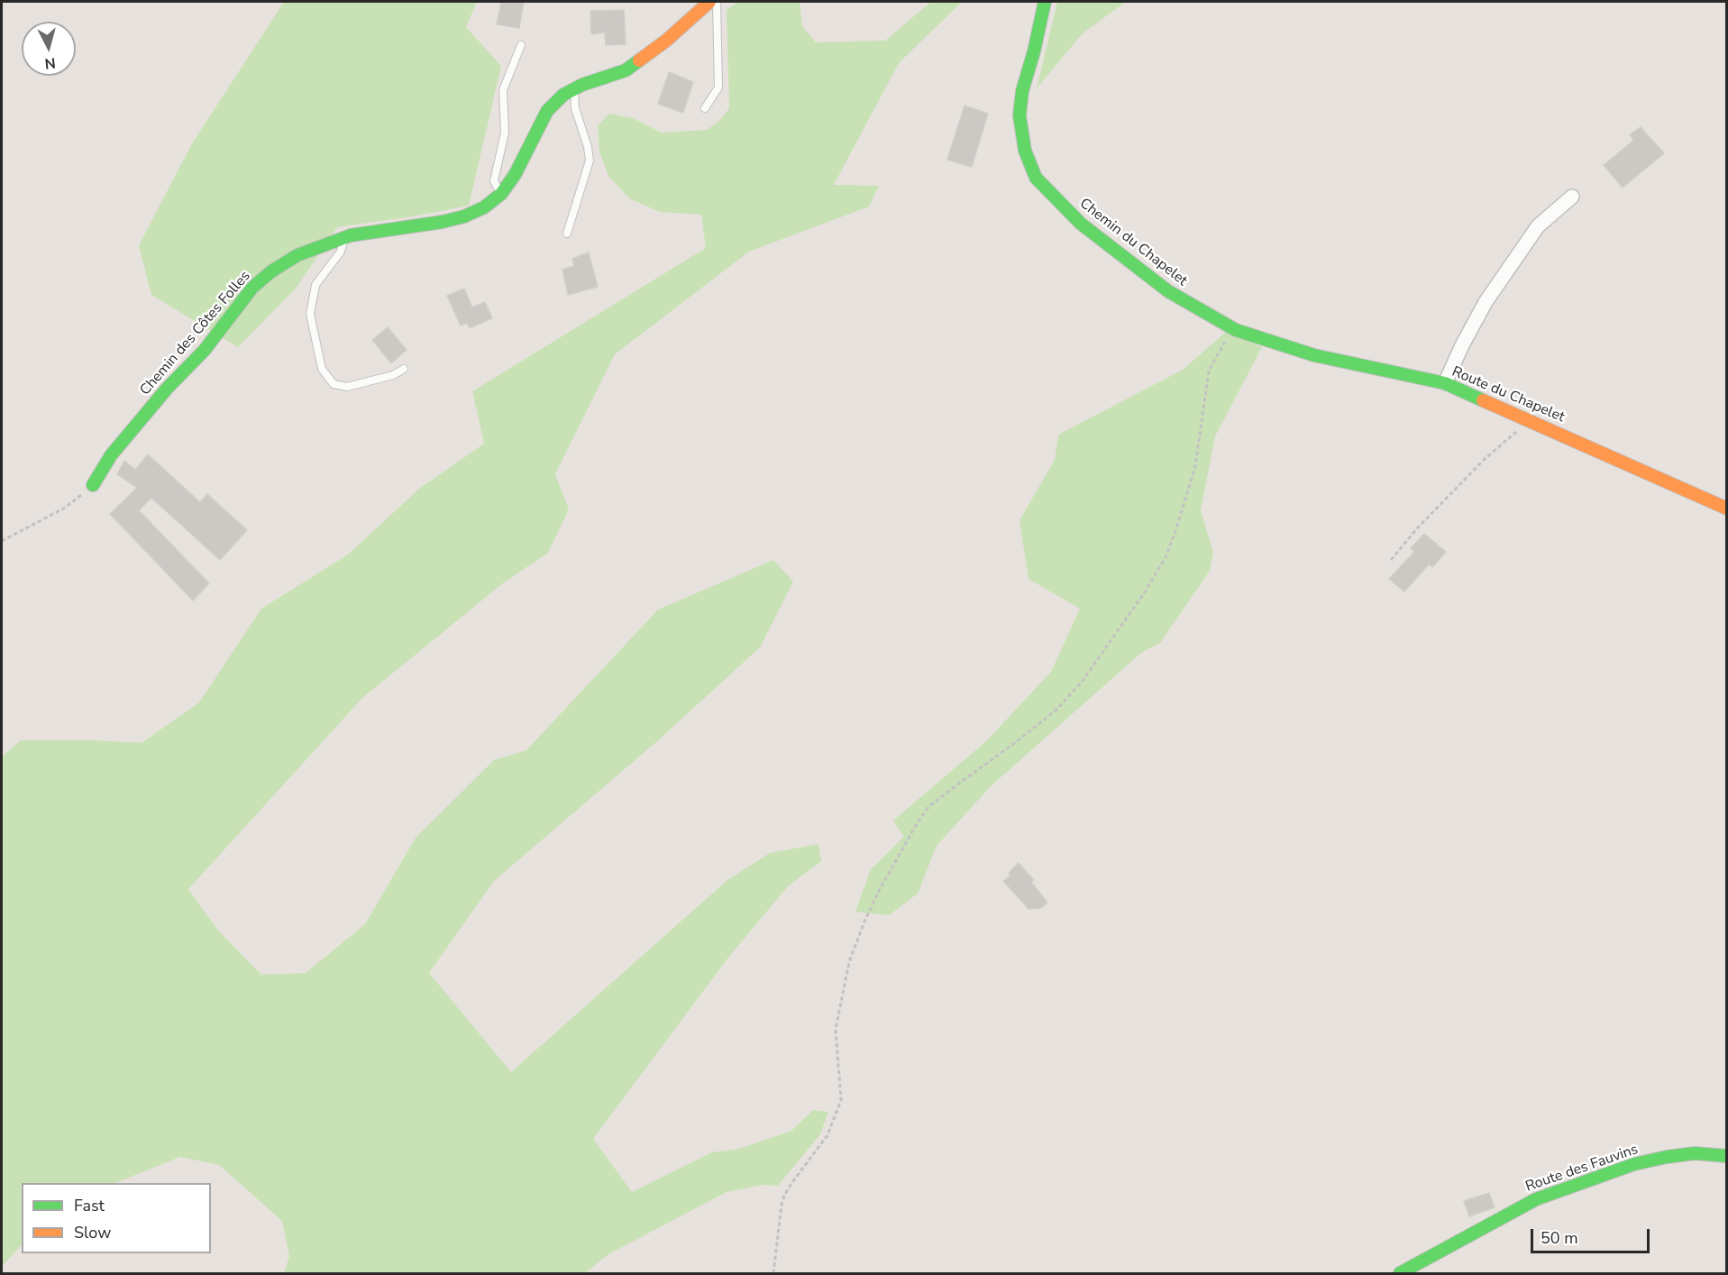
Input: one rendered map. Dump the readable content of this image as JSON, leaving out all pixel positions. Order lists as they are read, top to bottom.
{
  "streets": {
    "street": [
      "Chemin du Chapelet",
      "Chemin des Côtes Folles",
      "Route du Chapelet",
      "Route des Fauvins"
    ]
  },
  "crossings": [
    ["Chemin du Chapelet", "Route du Chapelet"]
  ],
  "legend": ["Fast", "Slow"],
  "scale_bar": "50 m",
  "north": "bottom"
}
